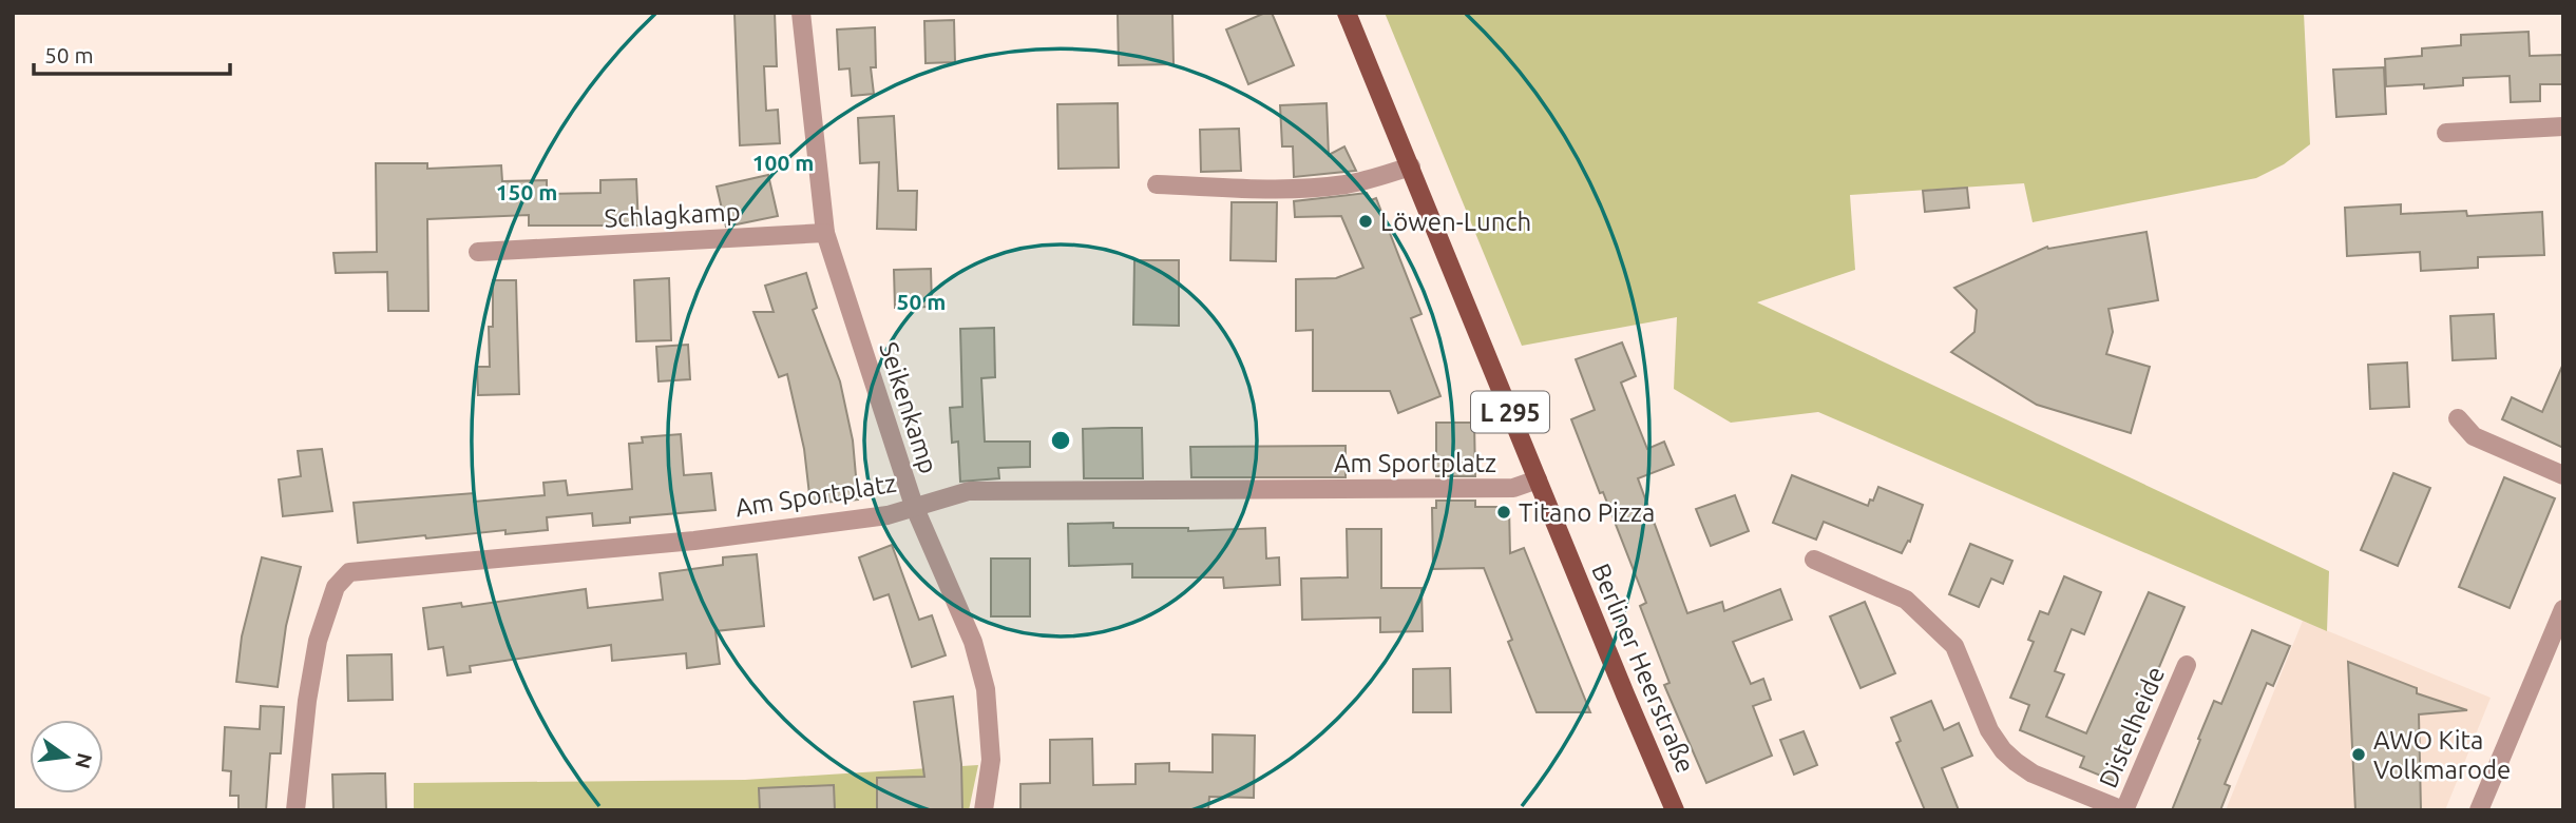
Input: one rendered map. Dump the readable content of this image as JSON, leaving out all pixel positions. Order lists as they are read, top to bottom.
{
  "streets": {
    "main road": ["L 295", "Berliner Heerstraße"],
    "street": [
      "Schlagkamp",
      "Seikenkamp",
      "Am Sportplatz",
      "Distelheide"
    ]
  },
  "crossings": [
    ["Schlagkamp", "Seikenkamp"],
    ["Seikenkamp", "Am Sportplatz"],
    ["Am Sportplatz", "Berliner Heerstraße"]
  ],
  "places": ["Löwen-Lunch", "Titano Pizza", "AWO Kita Volkmarode"],
  "scale_bar": "50 m",
  "north": "right",
  "rings": ["100 m", "150 m", "50 m"]
}
